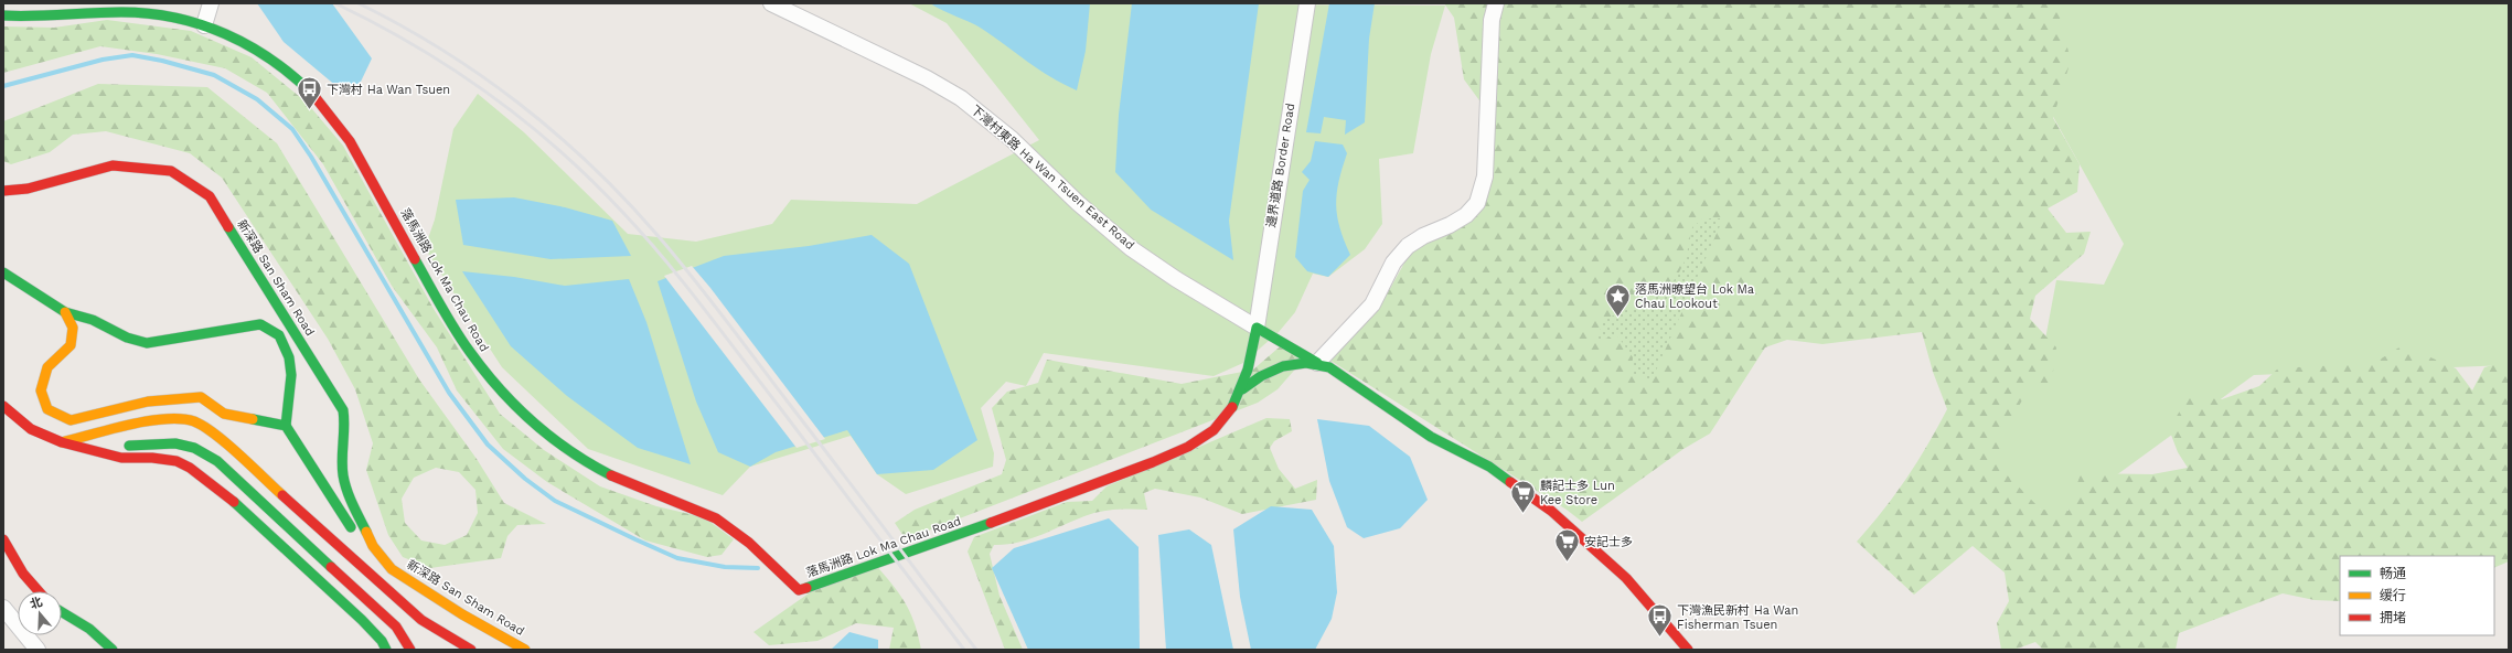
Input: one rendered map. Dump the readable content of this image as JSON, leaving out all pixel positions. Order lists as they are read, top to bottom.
{
  "streets": {
    "main road": ["新深路 San Sham Road", "落馬洲路 Lok Ma Chau Road"],
    "street": ["邊界道路 Border Road", "下灣村東路 Ha Wan Tsuen East Road"]
  },
  "crossings": [
    ["邊界道路 Border Road", "下灣村東路 Ha Wan Tsuen East Road"],
    ["邊界道路 Border Road", "落馬洲路 Lok Ma Chau Road"],
    ["下灣村東路 Ha Wan Tsuen East Road", "落馬洲路 Lok Ma Chau Road"]
  ],
  "places": {
    "bus stop": ["下灣村 Ha Wan Tsuen", "下灣漁民新村 Ha Wan Fisherman Tsuen"],
    "place": ["落馬洲暸望台 Lok Ma Chau Lookout"],
    "supermarket": ["麟記士多 Lun Kee Store", "安記士多"]
  },
  "legend": ["畅通", "缓行", "拥堵"],
  "north": "top"
}
